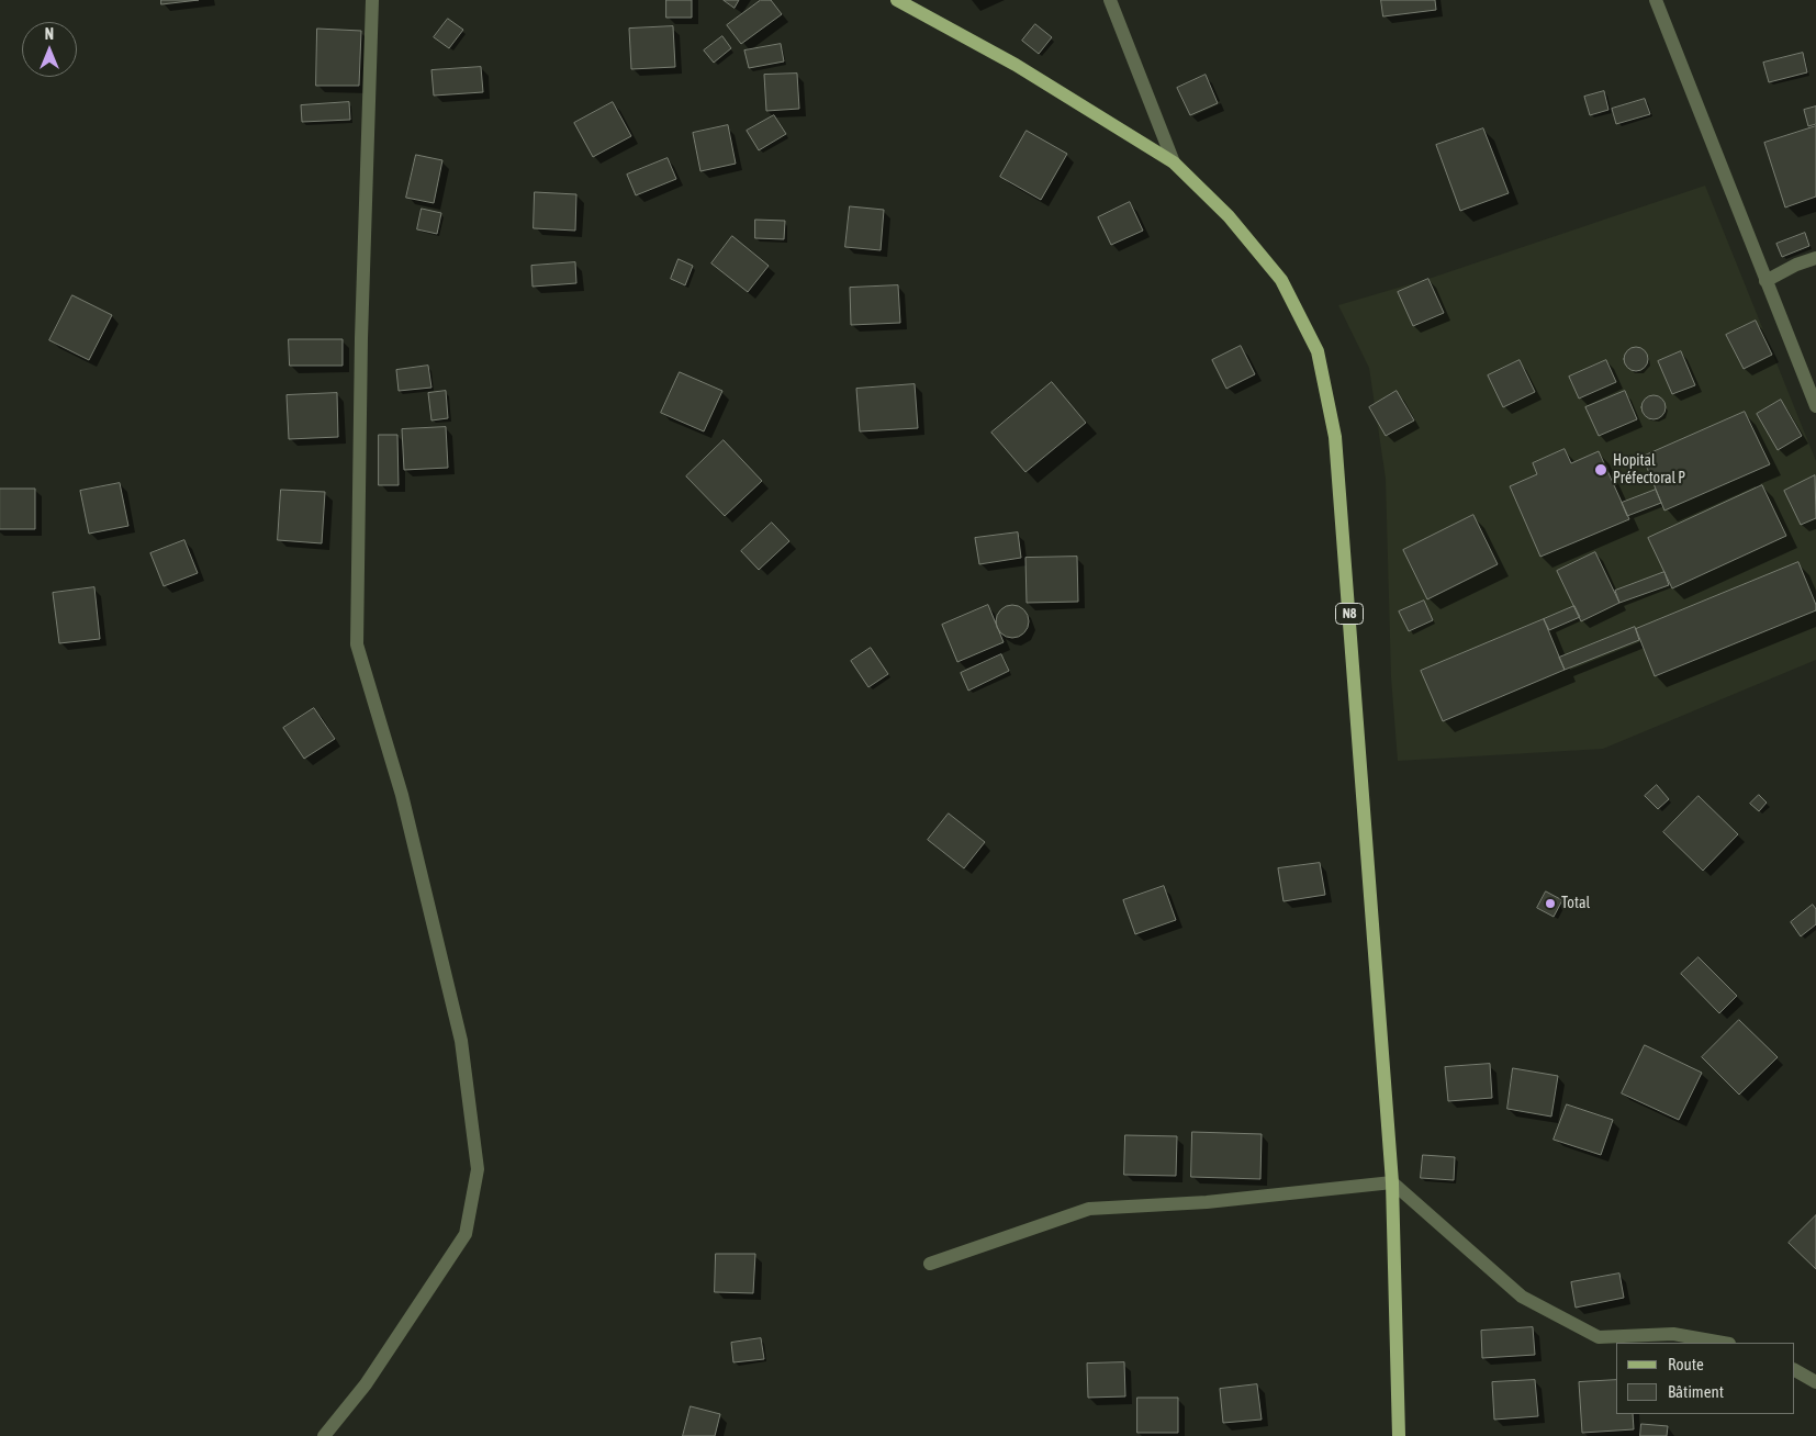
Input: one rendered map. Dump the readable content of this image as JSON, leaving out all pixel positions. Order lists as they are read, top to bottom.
{
  "streets": {
    "main road": ["N8"]
  },
  "places": ["Hopital Préfectoral P", "Total"],
  "legend": ["Route", "Bâtiment"],
  "north": "top"
}
